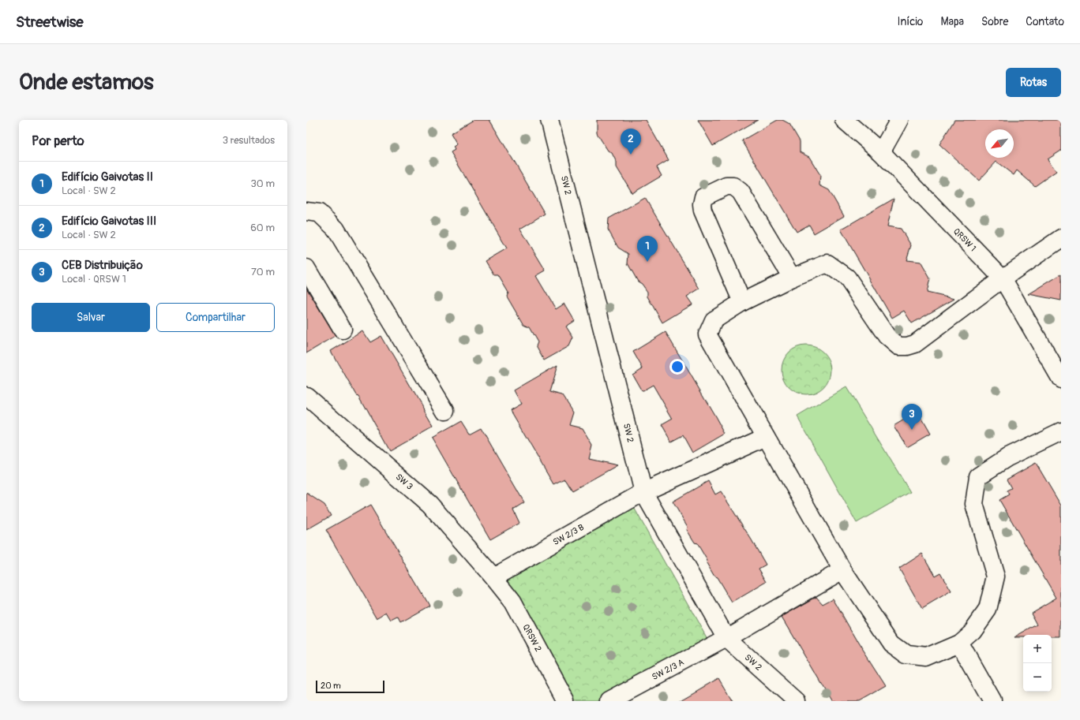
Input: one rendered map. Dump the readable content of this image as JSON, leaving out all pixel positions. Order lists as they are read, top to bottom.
{
  "streets": {
    "street": [
      "SW 2",
      "QRSW 1",
      "SW 3",
      "SW 2/3 B",
      "QRSW 2",
      "SW 2/3 A"
    ]
  },
  "crossings": [
    ["SW 2", "SW 2/3 B"],
    ["SW 2", "SW 2/3 A"],
    ["SW 3", "SW 2/3 B"],
    ["SW 3", "QRSW 2"],
    ["SW 2/3 B", "QRSW 2"]
  ],
  "scale_bar": "20 m",
  "north": "bottom left",
  "page": {
    "header": "Streetwise",
    "nav": [
      "Início",
      "Mapa",
      "Sobre",
      "Contato"
    ],
    "buttons": [
      "Rotas",
      ["Salvar", "Compartilhar"]
    ],
    "title": "Onde estamos",
    "heading": ["Por perto", "3 resultados"],
    "pins": ["2", "1", "3"],
    "list": [
      {
        "mark": "1",
        "name": "Edifício Gaivotas II",
        "note": "Local · SW 2",
        "value": "30 m"
      },
      {
        "mark": "2",
        "name": "Edifício Gaivotas III",
        "note": "Local · SW 2",
        "value": "60 m"
      },
      {
        "mark": "3",
        "name": "CEB Distribuição",
        "note": "Local · QRSW 1",
        "value": "70 m"
      }
    ],
    "map_buttons": ["+", "−"],
    "scale": "20 m"
  }
}
